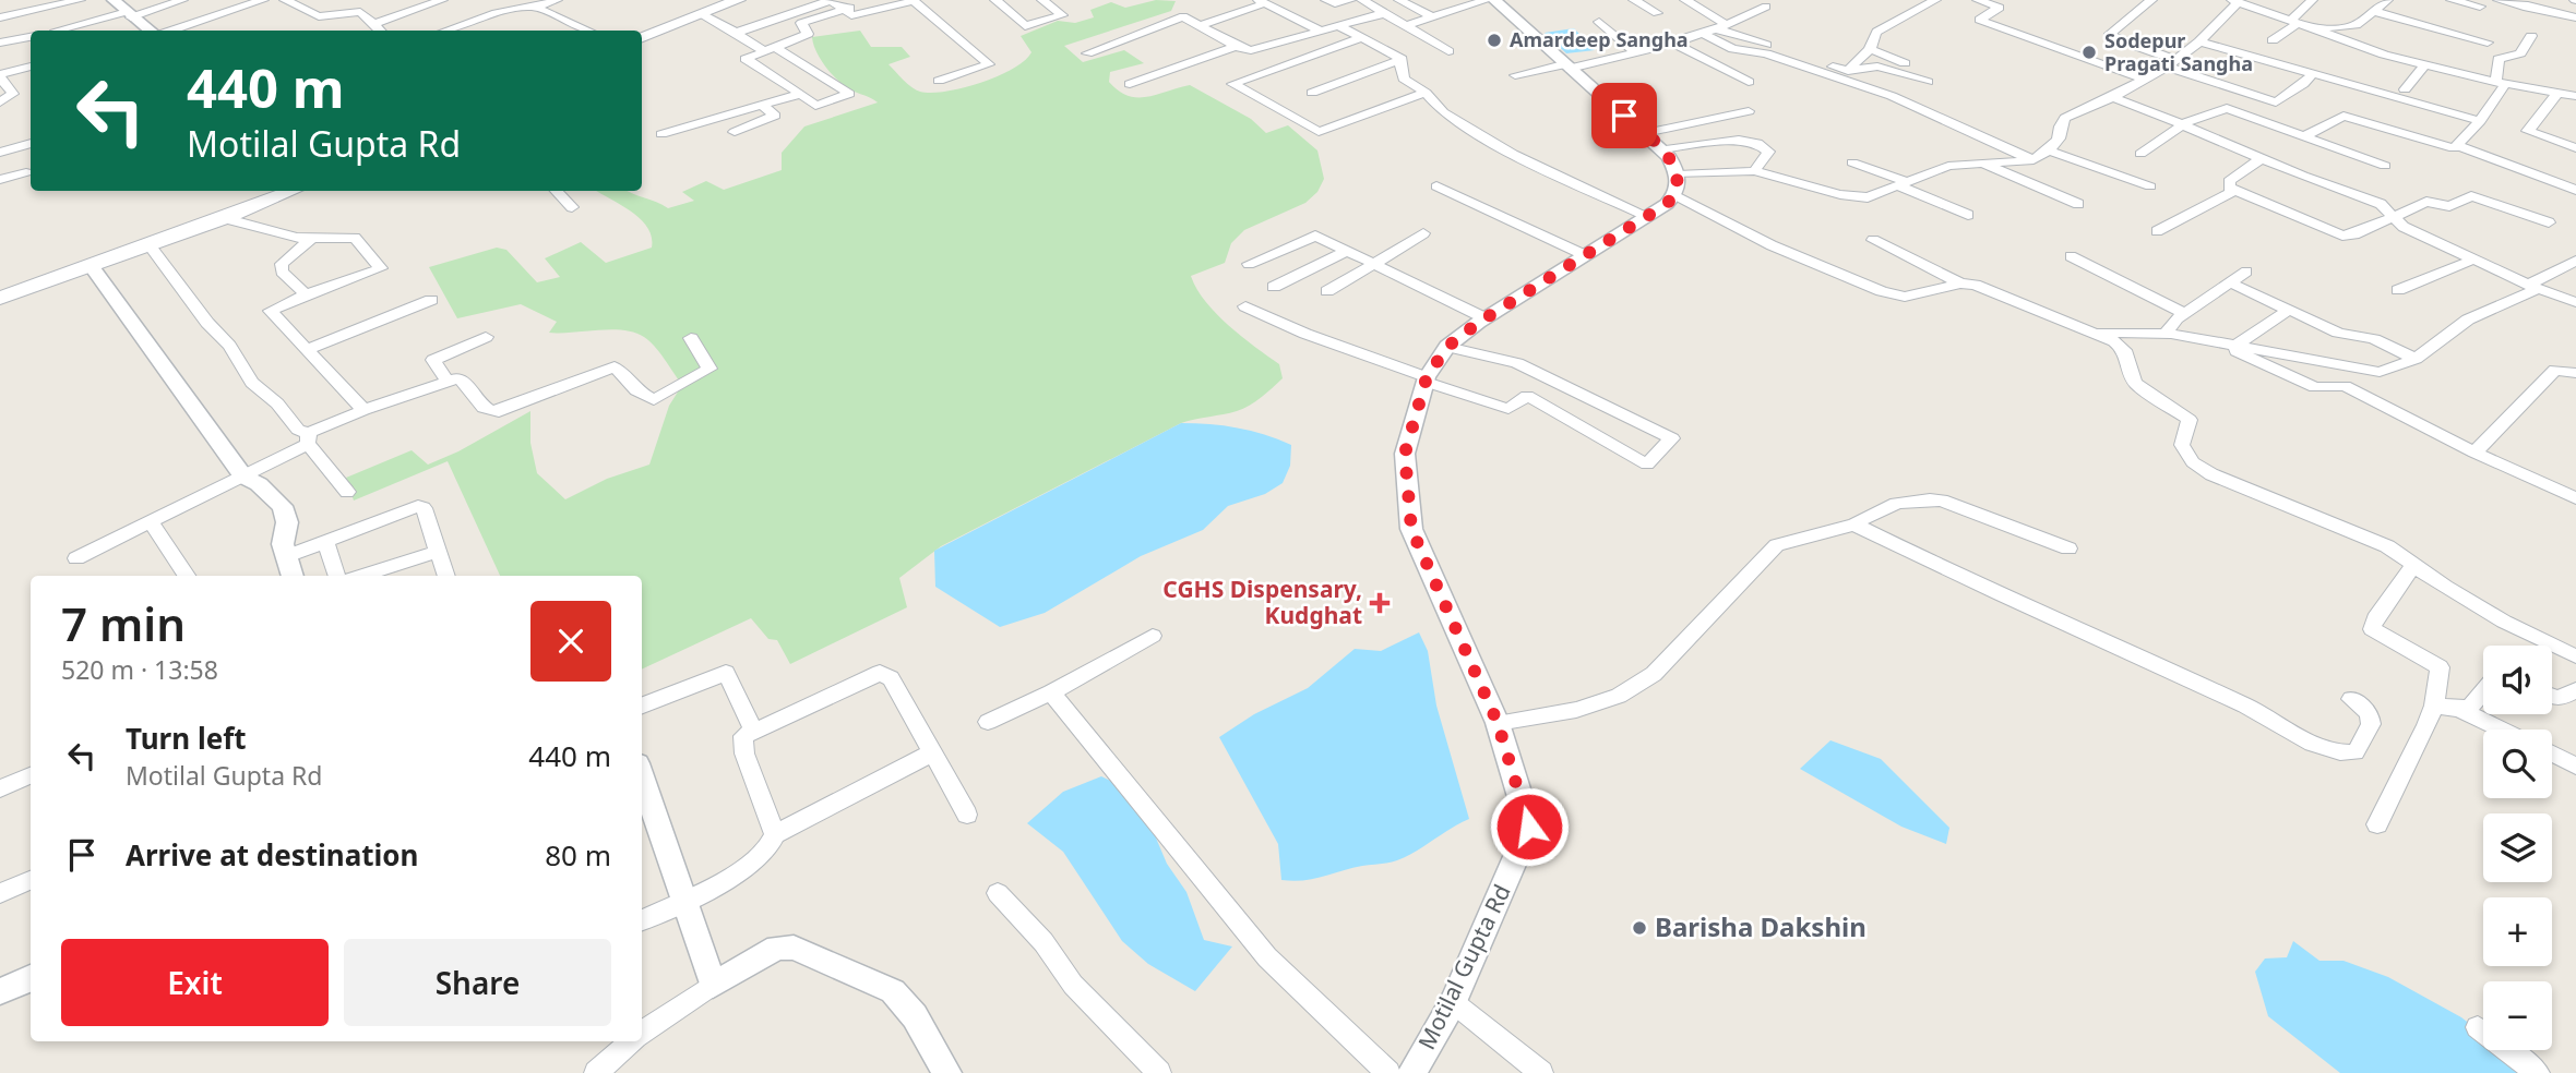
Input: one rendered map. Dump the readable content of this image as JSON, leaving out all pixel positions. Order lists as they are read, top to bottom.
{
  "streets": {
    "street": ["Motilal Gupta Rd"]
  },
  "places": {
    "other": ["Amardeep Sangha", "Sodepur Pragati Sangha", "Barisha Dakshin"],
    "health": ["CGHS Dispensary, Kudghat"]
  },
  "page": {
    "turn": ["440 m", "Motilal Gupta Rd"],
    "heading": ["7 min", "520 m · 13:58"],
    "map_buttons": ["+", "−"],
    "list": [
      {
        "name": "Turn left",
        "note": "Motilal Gupta Rd",
        "value": "440 m"
      },
      {
        "name": "Arrive at destination",
        "value": "80 m"
      }
    ],
    "buttons": ["Exit", "Share"]
  }
}
